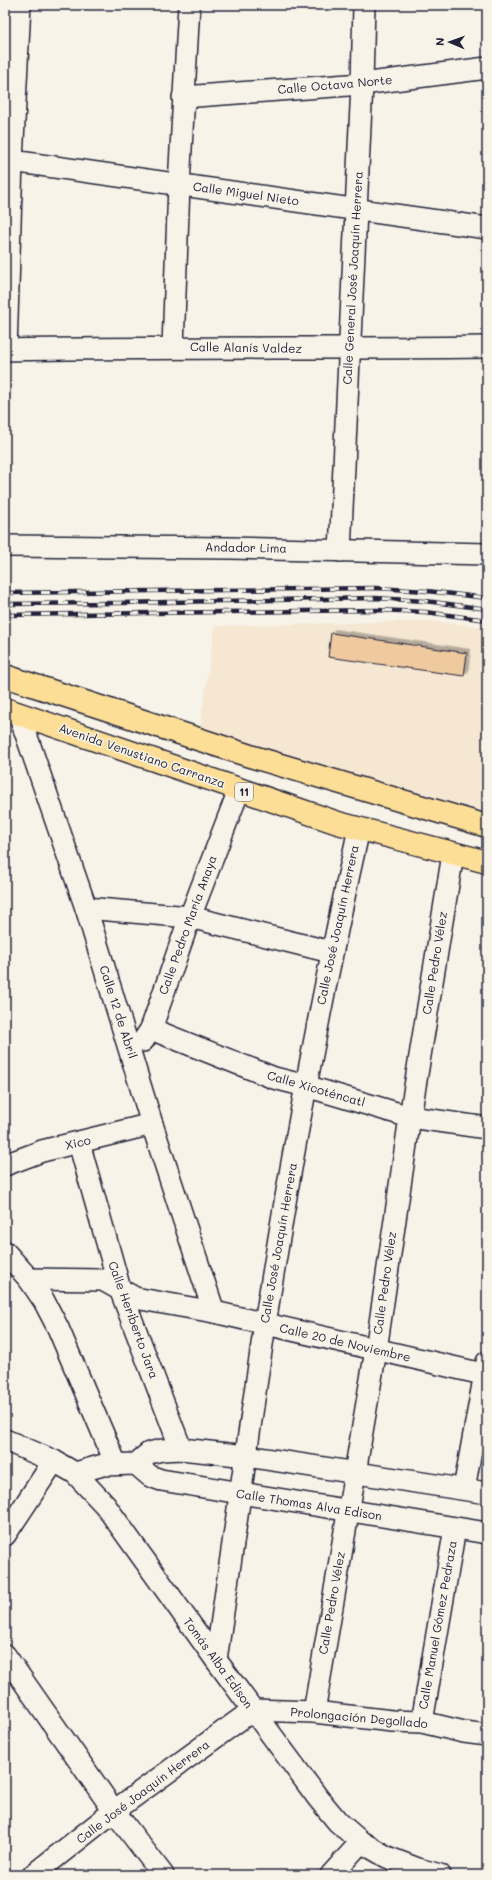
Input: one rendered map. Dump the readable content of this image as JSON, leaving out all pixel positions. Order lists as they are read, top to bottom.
{
  "streets": {
    "main road": ["Avenida Venustiano Carranza", "11"],
    "street": [
      "Calle Octava Norte",
      "Calle Miguel Nieto",
      "Calle General José Joaquín Herrera",
      "Calle Alanís Valdez",
      "Andador Lima",
      "Calle Pedro María Anaya",
      "Calle José Joaquín Herrera",
      "Calle Pedro Vélez",
      "Calle 12 de Abril",
      "Calle Xicoténcatl",
      "Xico",
      "Calle Heriberto Jara",
      "Calle 20 de Noviembre",
      "Calle Thomas Alva Edison",
      "Calle Manuel Gómez Pedraza",
      "Tomás Alba Edison",
      "Prolongación Degollado"
    ]
  },
  "crossings": [
    ["Calle Octava Norte", "Calle General José Joaquín Herrera"],
    ["Calle Miguel Nieto", "Calle General José Joaquín Herrera"],
    ["Calle General José Joaquín Herrera", "Calle Alanís Valdez"],
    ["Calle General José Joaquín Herrera", "Andador Lima"],
    ["Avenida Venustiano Carranza", "Calle Pedro María Anaya"],
    ["Avenida Venustiano Carranza", "Calle José Joaquín Herrera"],
    ["Avenida Venustiano Carranza", "Calle Pedro Vélez"],
    ["Avenida Venustiano Carranza", "Calle 12 de Abril"],
    ["Calle Pedro María Anaya", "Calle 12 de Abril"],
    ["Calle Pedro María Anaya", "Calle Xicoténcatl"],
    ["Calle José Joaquín Herrera", "Calle Xicoténcatl"],
    ["Calle José Joaquín Herrera", "Calle 20 de Noviembre"],
    ["Calle José Joaquín Herrera", "Calle Thomas Alva Edison"],
    ["Calle José Joaquín Herrera", "Tomás Alba Edison"],
    ["Calle José Joaquín Herrera", "Prolongación Degollado"],
    ["Calle Pedro Vélez", "Calle Xicoténcatl"],
    ["Calle Pedro Vélez", "Calle 20 de Noviembre"],
    ["Calle Pedro Vélez", "Calle Thomas Alva Edison"],
    ["Calle Pedro Vélez", "Prolongación Degollado"],
    ["Calle 12 de Abril", "Xico"],
    ["Calle 12 de Abril", "Calle 20 de Noviembre"],
    ["Xico", "Calle Heriberto Jara"],
    ["Calle Heriberto Jara", "Calle 20 de Noviembre"],
    ["Calle Thomas Alva Edison", "Calle Manuel Gómez Pedraza"],
    ["Calle Manuel Gómez Pedraza", "Prolongación Degollado"],
    ["Tomás Alba Edison", "Prolongación Degollado"]
  ],
  "north": "left"
}
